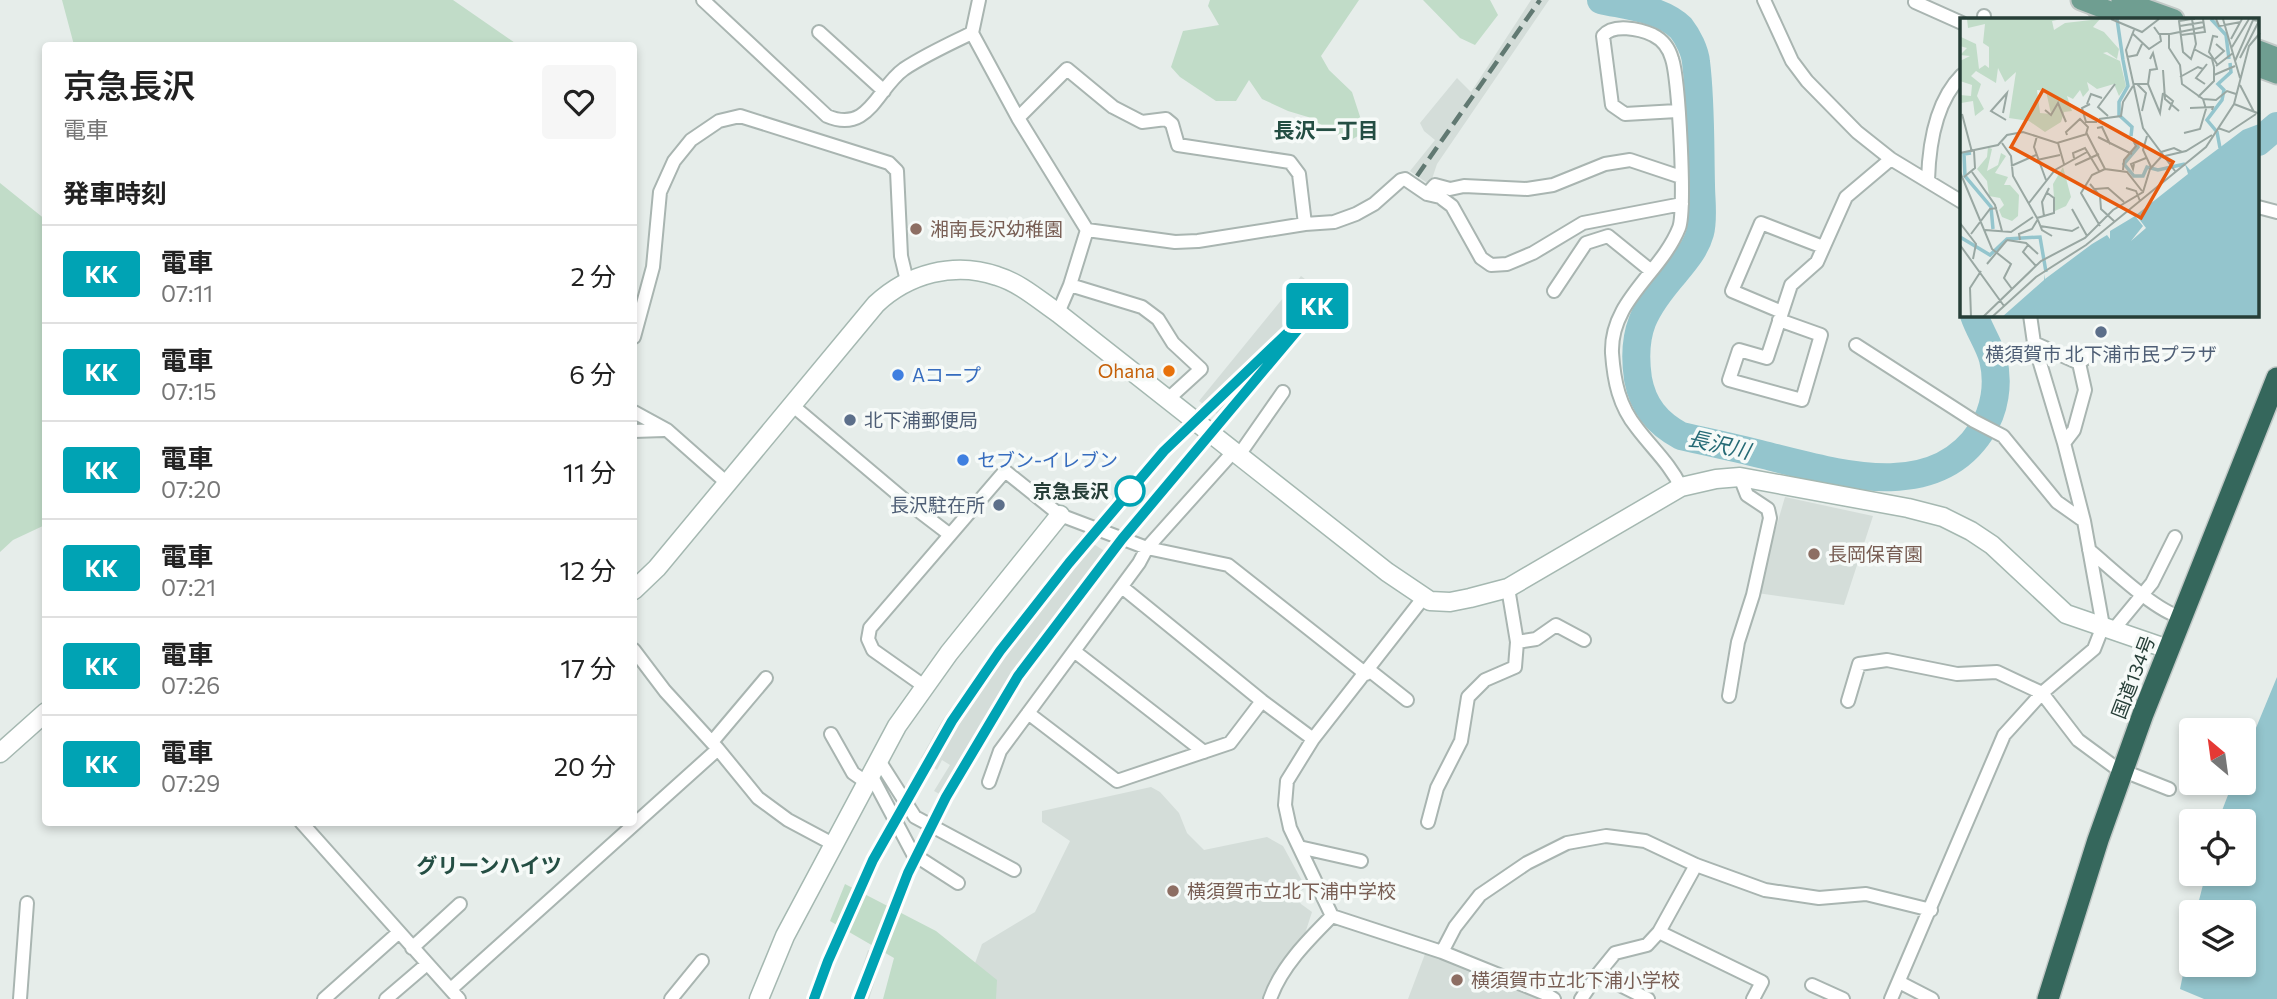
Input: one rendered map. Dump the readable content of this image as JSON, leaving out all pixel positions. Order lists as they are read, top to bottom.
{
  "streets": {
    "highway": ["国道134号"]
  },
  "districts": ["長沢一丁目", "グリーンハイツ"],
  "water": ["長沢川"],
  "places": [
    "湘南長沢幼稚園",
    "横須賀市 北下浦市民プラザ",
    "Ohana",
    "Aコープ",
    "北下浦郵便局",
    "セブン-イレブン",
    "京急長沢",
    "長沢駐在所",
    "長岡保育園",
    "横須賀市立北下浦中学校",
    "横須賀市立北下浦小学校"
  ],
  "north": "top left",
  "page": {
    "on_map": "KK",
    "heading": [
      ["京急長沢", "電車"],
      "発車時刻"
    ],
    "list": [
      {
        "mark": "KK",
        "name": "電車",
        "note": "07:11",
        "value": "2 分"
      },
      {
        "mark": "KK",
        "name": "電車",
        "note": "07:15",
        "value": "6 分"
      },
      {
        "mark": "KK",
        "name": "電車",
        "note": "07:20",
        "value": "11 分"
      },
      {
        "mark": "KK",
        "name": "電車",
        "note": "07:21",
        "value": "12 分"
      },
      {
        "mark": "KK",
        "name": "電車",
        "note": "07:26",
        "value": "17 分"
      },
      {
        "mark": "KK",
        "name": "電車",
        "note": "07:29",
        "value": "20 分"
      }
    ]
  }
}
